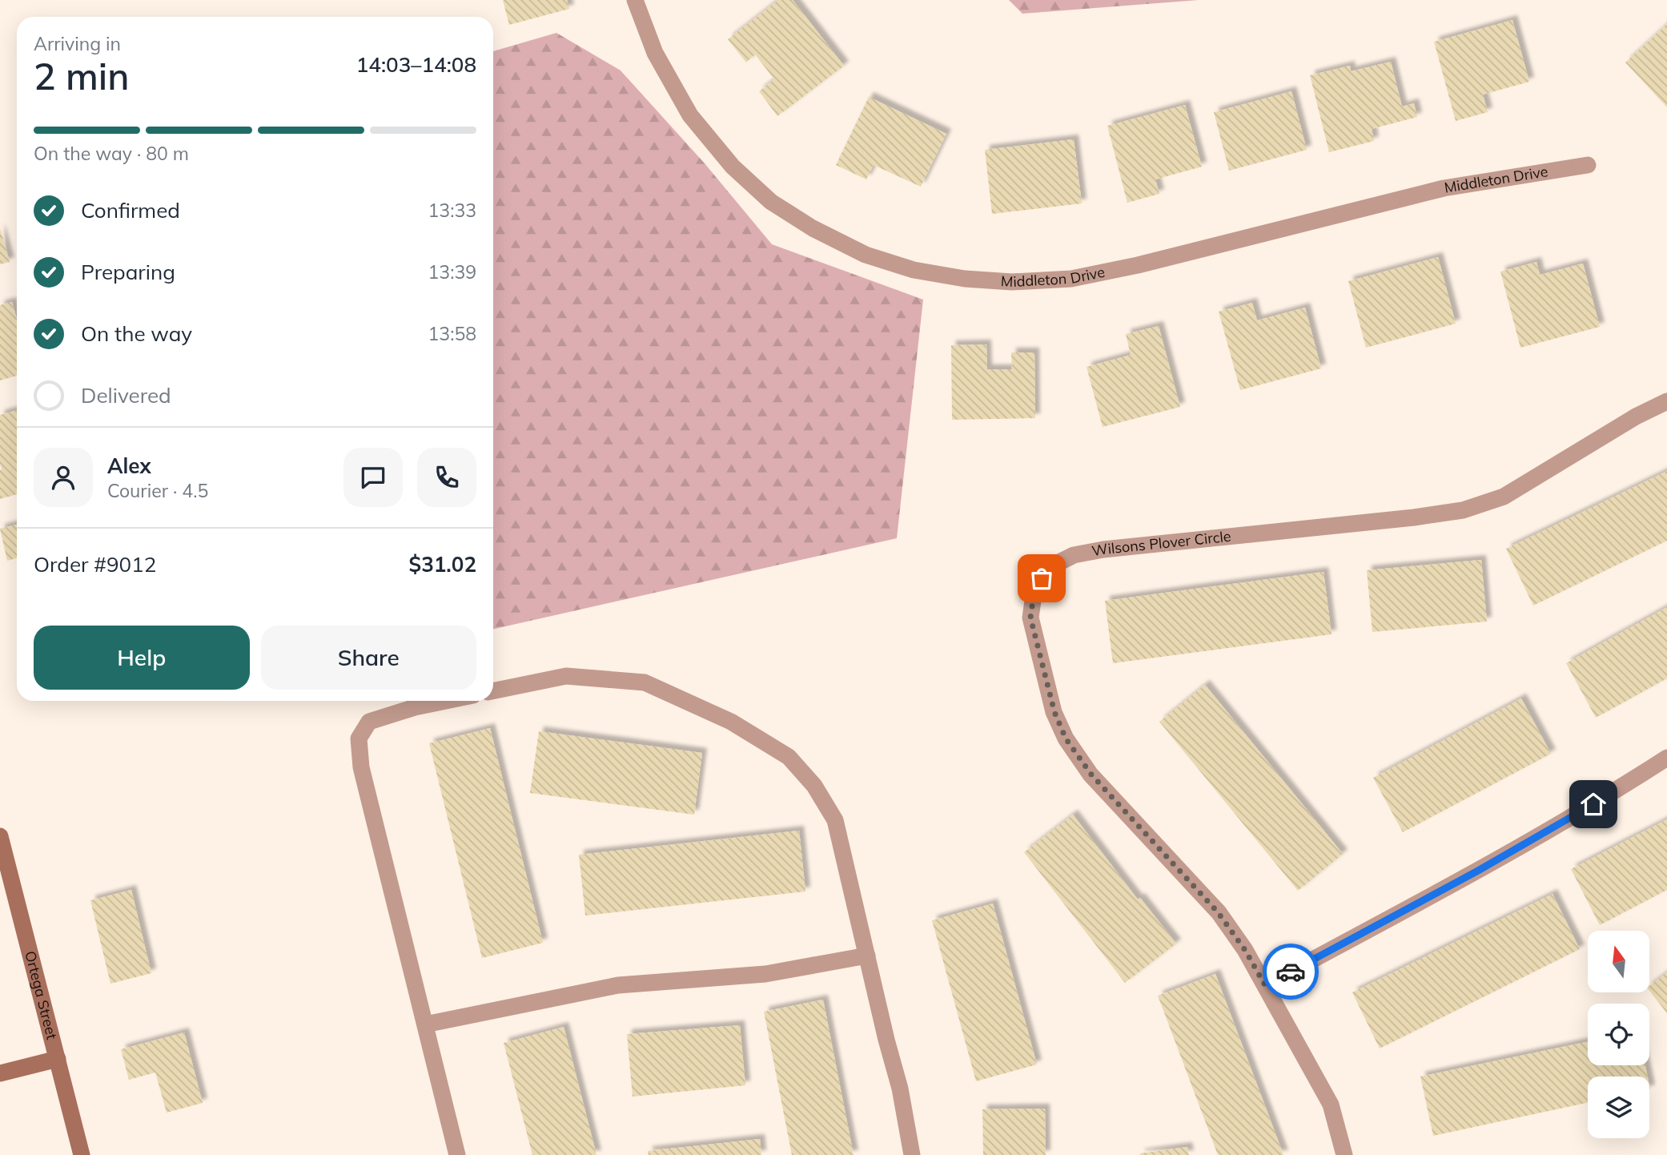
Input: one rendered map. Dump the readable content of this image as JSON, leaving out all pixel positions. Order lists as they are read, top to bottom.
{
  "streets": {
    "street": ["Middleton Drive", "Wilsons Plover Circle", "Ortega Street"]
  },
  "north": "top",
  "page": {
    "heading": ["2 min", "Arriving in", "14:03–14:08"],
    "panel": [
      "Alex",
      "Courier · 4.5",
      "Order #9012",
      "$31.02"
    ],
    "bar": "On the way · 80 m",
    "list": [
      ["Confirmed", "13:33"],
      ["Preparing", "13:39"],
      ["On the way", "13:58"],
      "Delivered"
    ],
    "buttons": ["Help", "Share"]
  }
}
